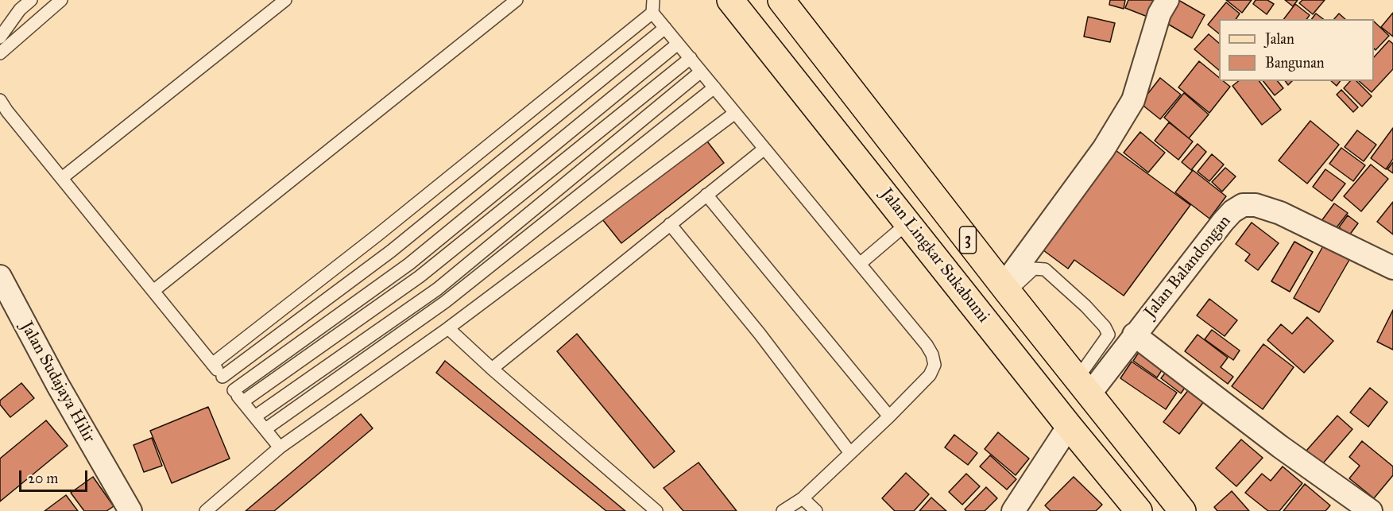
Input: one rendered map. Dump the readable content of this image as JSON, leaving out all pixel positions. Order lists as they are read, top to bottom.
{
  "streets": {
    "main road": ["3", "Jalan Lingkar Sukabumi"],
    "street": ["Jalan Balandongan", "Jalan Sudajaya Hilir"]
  },
  "crossings": [
    ["3", "Jalan Balandongan"]
  ],
  "legend": ["Jalan", "Bangunan"],
  "scale_bar": "20 m"
}
